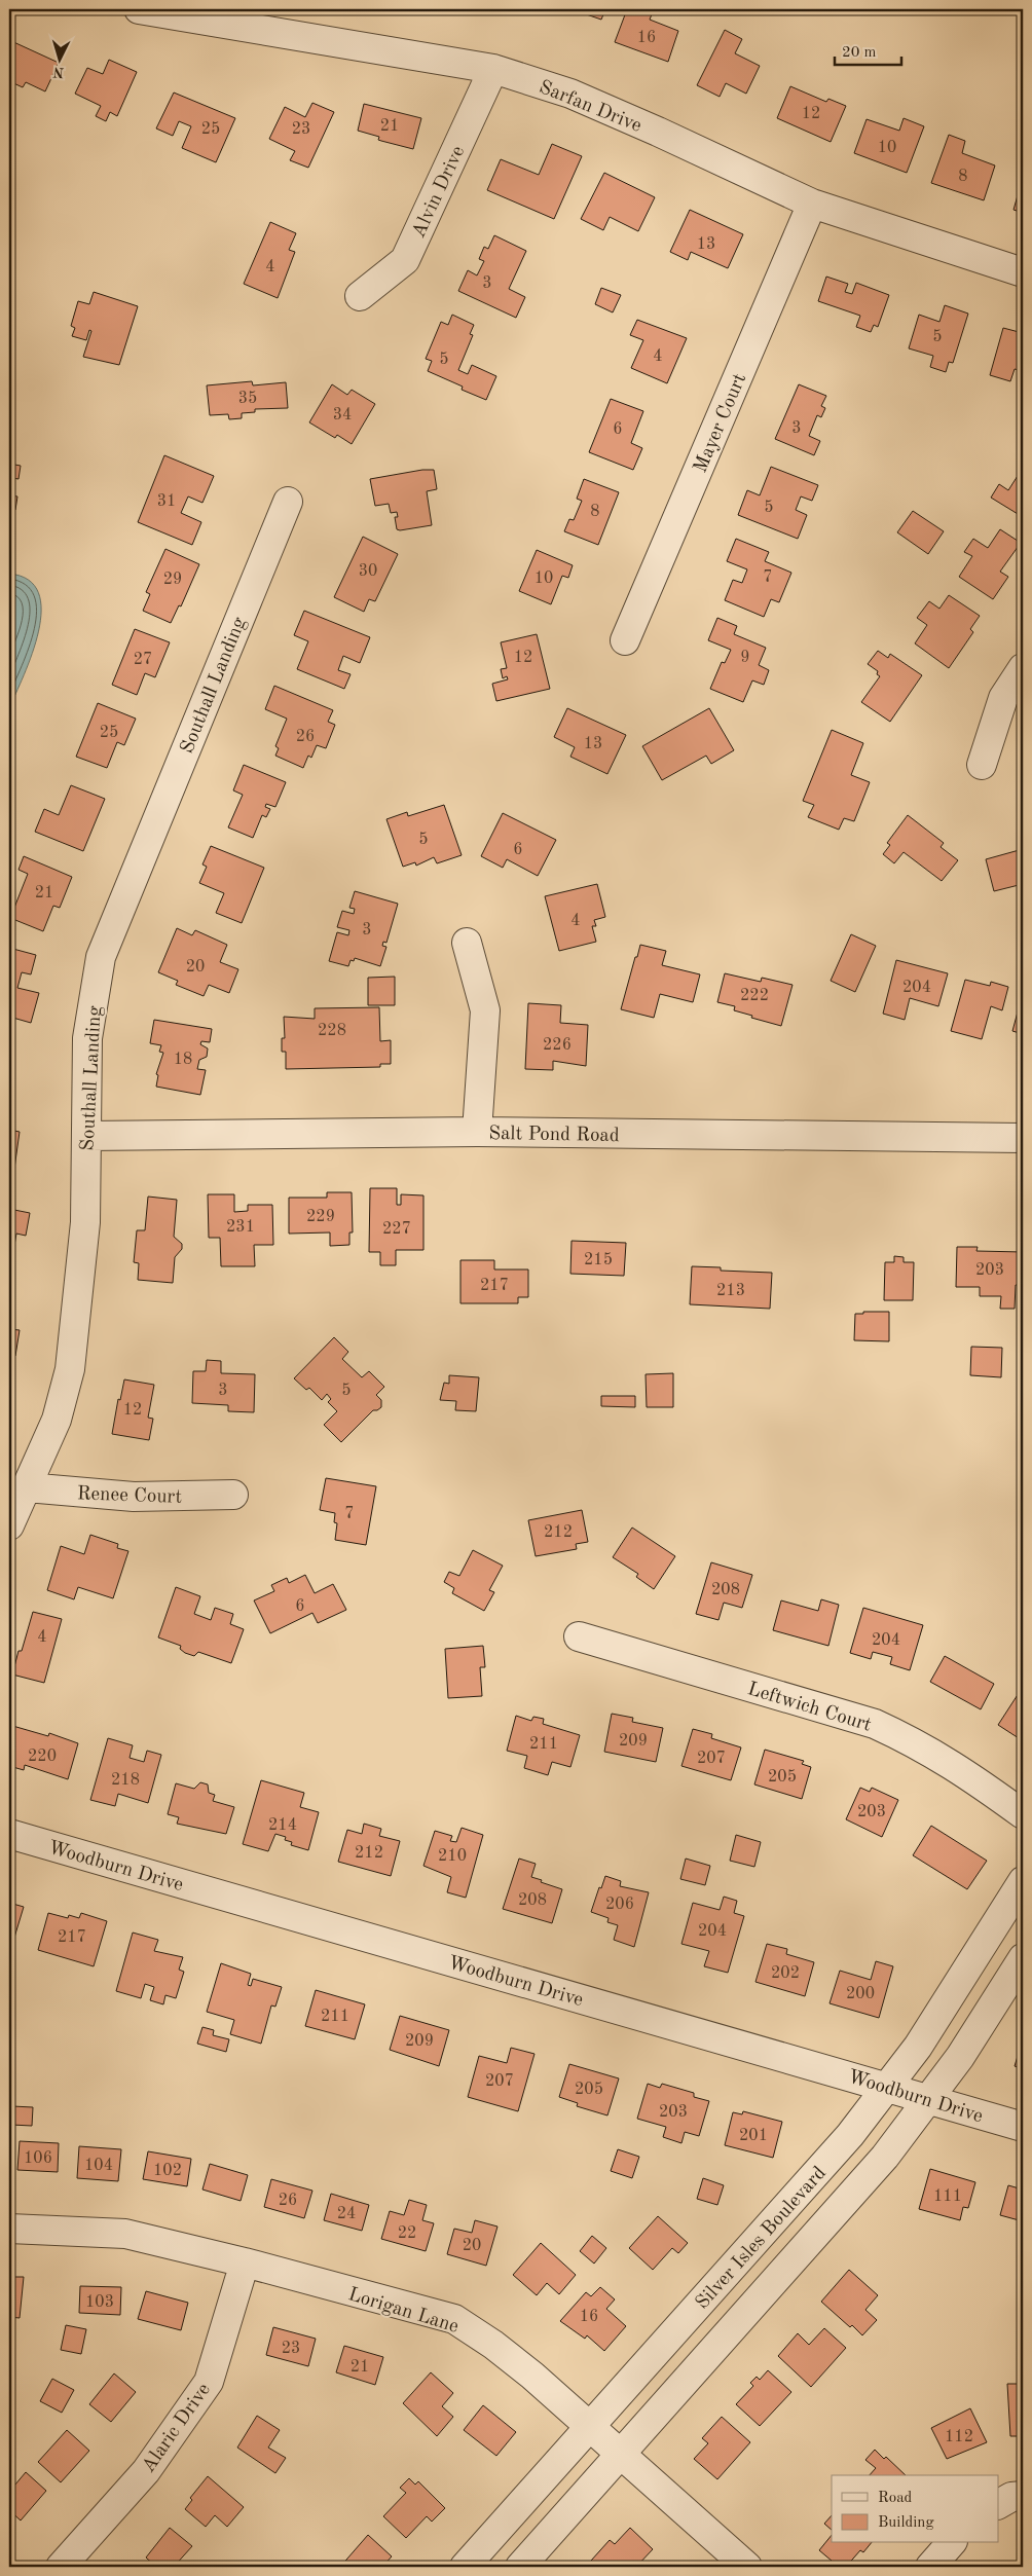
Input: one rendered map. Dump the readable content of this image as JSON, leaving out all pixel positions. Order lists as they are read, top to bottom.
{
  "streets": {
    "street": [
      "Sarfan Drive",
      "Alvin Drive",
      "Mayer Court",
      "Southall Landing",
      "Salt Pond Road",
      "Renee Court",
      "Leftwich Court",
      "Woodburn Drive",
      "Silver Isles Boulevard",
      "Lorigan Lane",
      "Alaric Drive"
    ]
  },
  "crossings": [
    ["Sarfan Drive", "Alvin Drive"],
    ["Sarfan Drive", "Mayer Court"],
    ["Southall Landing", "Salt Pond Road"],
    ["Southall Landing", "Renee Court"],
    ["Woodburn Drive", "Silver Isles Boulevard"],
    ["Silver Isles Boulevard", "Lorigan Lane"],
    ["Lorigan Lane", "Alaric Drive"]
  ],
  "house_numbers": [
    "16",
    "12",
    "21",
    "25",
    "23",
    "10",
    "8",
    "13",
    "4",
    "3",
    "5",
    "4",
    "5",
    "35",
    "34",
    "3",
    "6",
    "31",
    "5",
    "8",
    "30",
    "7",
    "10",
    "29",
    "12",
    "9",
    "27",
    "25",
    "26",
    "13",
    "5",
    "6",
    "21",
    "4",
    "3",
    "20",
    "204",
    "222",
    "228",
    "226",
    "18",
    "229",
    "231",
    "227",
    "215",
    "203",
    "217",
    "213",
    "3",
    "5",
    "12",
    "7",
    "212",
    "208",
    "6",
    "4",
    "204",
    "209",
    "211",
    "220",
    "207",
    "205",
    "218",
    "203",
    "214",
    "212",
    "210",
    "208",
    "206",
    "204",
    "217",
    "202",
    "200",
    "211",
    "209",
    "207",
    "205",
    "203",
    "201",
    "106",
    "104",
    "102",
    "111",
    "26",
    "24",
    "22",
    "20",
    "103",
    "16",
    "23",
    "21",
    "112"
  ],
  "legend": ["Road", "Building"],
  "scale_bar": "20 m",
  "north": "bottom"
}
